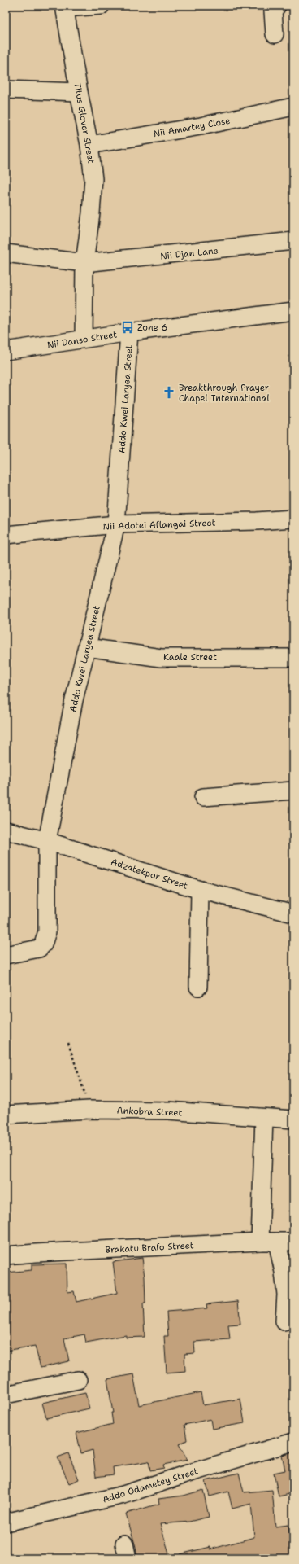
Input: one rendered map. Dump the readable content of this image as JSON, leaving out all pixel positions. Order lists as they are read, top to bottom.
{
  "streets": {
    "street": [
      "Titus Glover Street",
      "Nii Amartey Close",
      "Nii Djan Lane",
      "Nii Danso Street",
      "Addo Kwei Laryea Street",
      "Nii Adotei Aflangai Street",
      "Kaale Street",
      "Adzatekpor Street",
      "Ankobra Street",
      "Brakatu Brafo Street",
      "Addo Odametey Street"
    ]
  },
  "crossings": [
    ["Titus Glover Street", "Nii Amartey Close"],
    ["Titus Glover Street", "Nii Djan Lane"],
    ["Titus Glover Street", "Nii Danso Street"],
    ["Nii Danso Street", "Addo Kwei Laryea Street"],
    ["Addo Kwei Laryea Street", "Nii Adotei Aflangai Street"],
    ["Addo Kwei Laryea Street", "Kaale Street"],
    ["Addo Kwei Laryea Street", "Adzatekpor Street"]
  ],
  "places": {
    "bus stop": ["Zone 6"],
    "church": ["Breakthrough Prayer Chapel International"]
  }
}
